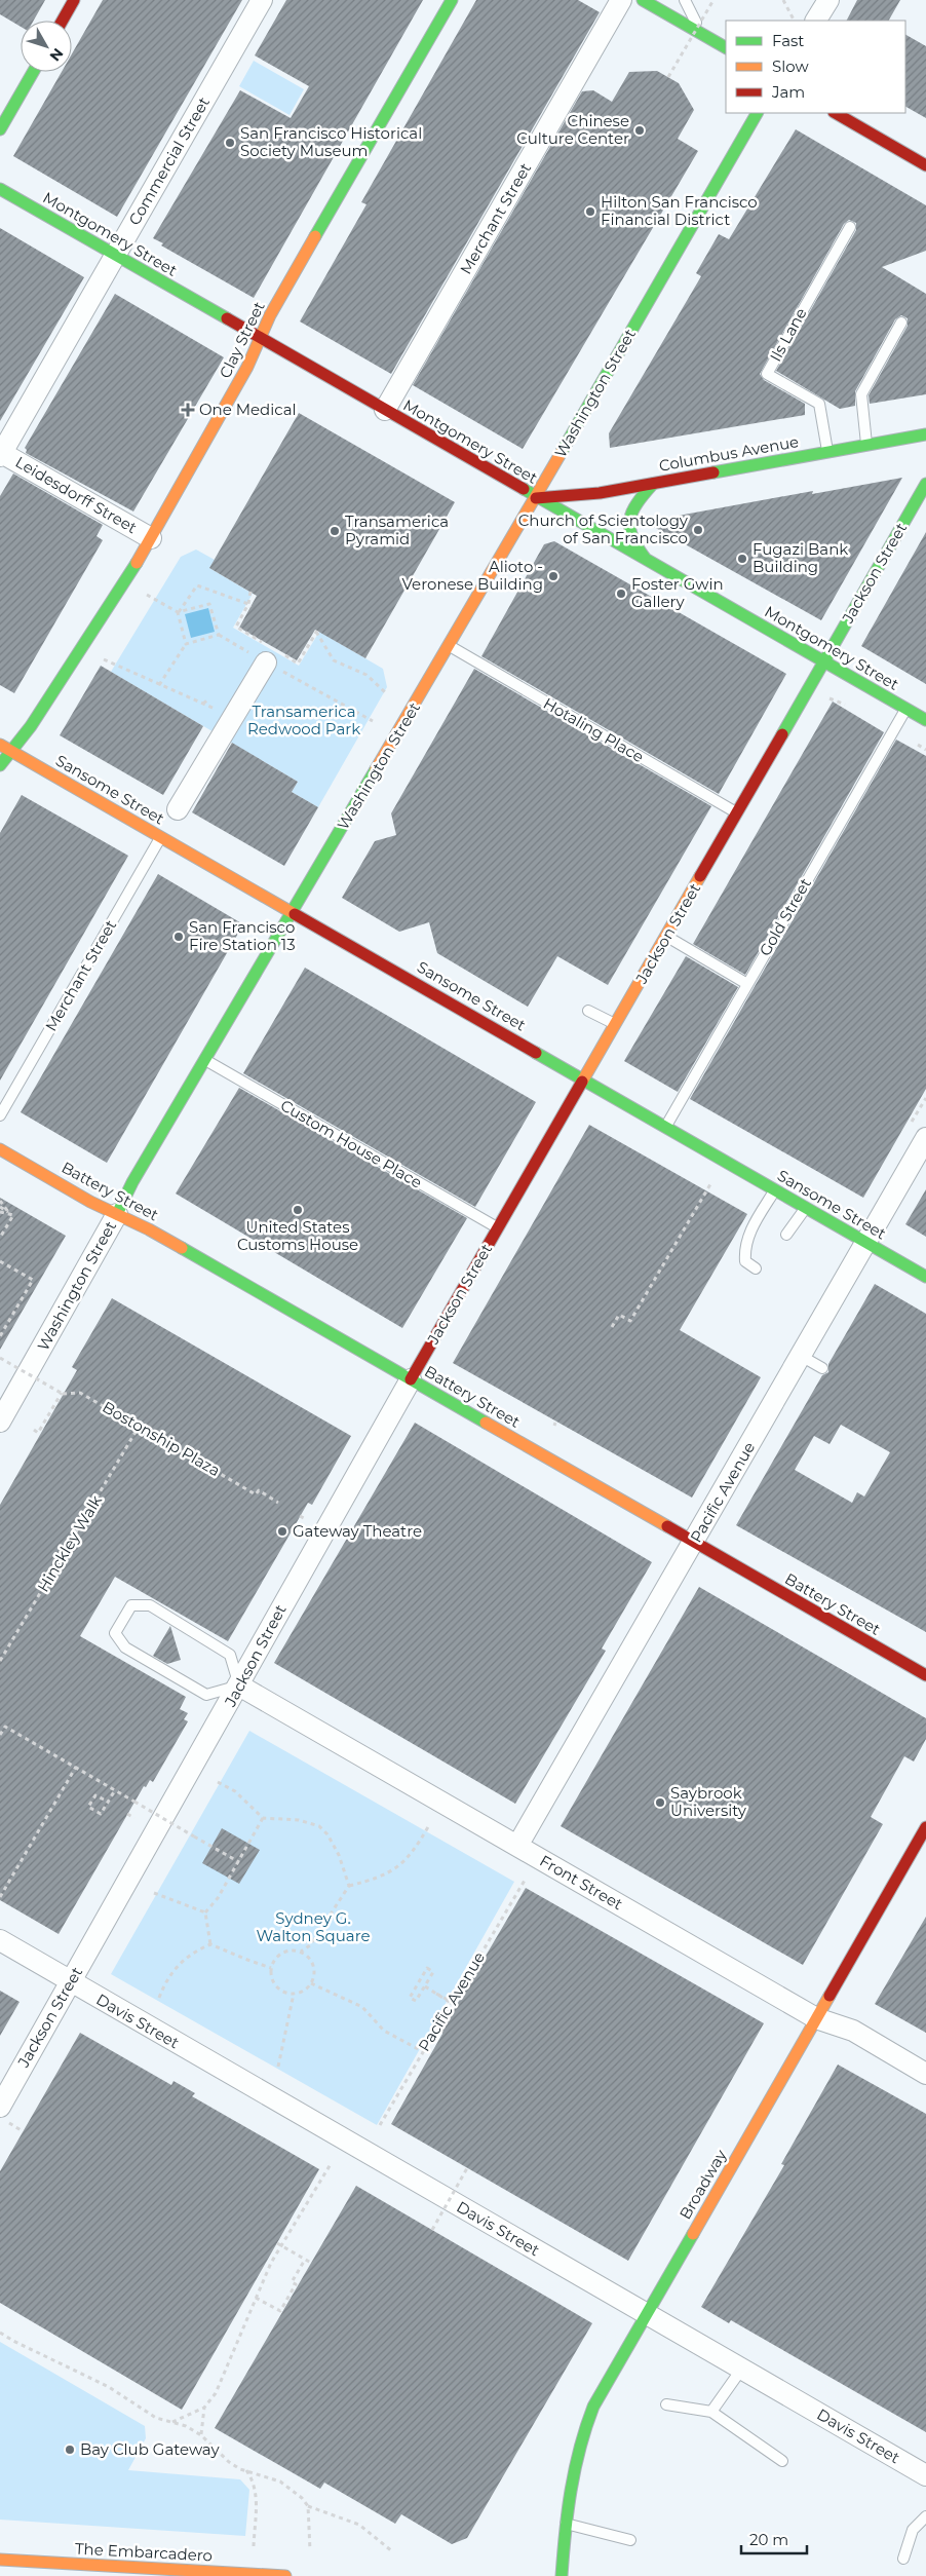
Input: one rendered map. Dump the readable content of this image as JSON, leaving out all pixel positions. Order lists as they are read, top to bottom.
{
  "streets": {
    "street": [
      "Commercial Street",
      "Merchant Street",
      "Montgomery Street",
      "Clay Street",
      "Washington Street",
      "Columbus Avenue",
      "Leidesdorff Street",
      "Jackson Street",
      "Sansome Street",
      "Battery Street",
      "Pacific Avenue",
      "Front Street",
      "Davis Street",
      "Broadway",
      "The Embarcadero"
    ],
    "lane": [
      "Ils Lane",
      "Hotaling Place",
      "Gold Street",
      "Custom House Place"
    ],
    "path": ["Bostonship Plaza", "Hinckley Walk"]
  },
  "crossings": [
    ["Commercial Street", "Montgomery Street"],
    ["Commercial Street", "Leidesdorff Street"],
    ["Merchant Street", "Montgomery Street"],
    ["Merchant Street", "Sansome Street"],
    ["Montgomery Street", "Clay Street"],
    ["Montgomery Street", "Washington Street"],
    ["Montgomery Street", "Columbus Avenue"],
    ["Montgomery Street", "Jackson Street"],
    ["Montgomery Street", "Gold Street"],
    ["Ils Lane", "Columbus Avenue"],
    ["Clay Street", "Leidesdorff Street"],
    ["Clay Street", "Sansome Street"],
    ["Washington Street", "Columbus Avenue"],
    ["Washington Street", "Hotaling Place"],
    ["Washington Street", "Sansome Street"],
    ["Washington Street", "Custom House Place"],
    ["Washington Street", "Battery Street"],
    ["Jackson Street", "Hotaling Place"],
    ["Jackson Street", "Sansome Street"],
    ["Jackson Street", "Custom House Place"],
    ["Jackson Street", "Battery Street"],
    ["Jackson Street", "Front Street"],
    ["Jackson Street", "Davis Street"],
    ["Sansome Street", "Gold Street"],
    ["Sansome Street", "Pacific Avenue"],
    ["Battery Street", "Pacific Avenue"],
    ["Bostonship Plaza", "Hinckley Walk"],
    ["Pacific Avenue", "Front Street"],
    ["Front Street", "Broadway"],
    ["Davis Street", "Broadway"]
  ],
  "parks": ["Transamerica Redwood Park", "Sydney G. Walton Square"],
  "places": {
    "other": [
      "Chinese Culture Center",
      "San Francisco Historical Society Museum",
      "Hilton San Francisco Financial District",
      "Church of Scientology of San Francisco",
      "Transamerica Pyramid",
      "Fugazi Bank Building",
      "Alioto - Veronese Building",
      "Foster Gwin Gallery",
      "San Francisco Fire Station 13",
      "United States Customs House",
      "Gateway Theatre",
      "Saybrook University",
      "Bay Club Gateway"
    ],
    "health": ["One Medical"]
  },
  "legend": ["Fast", "Slow", "Jam"],
  "scale_bar": "20 m",
  "north": "bottom right"
}
